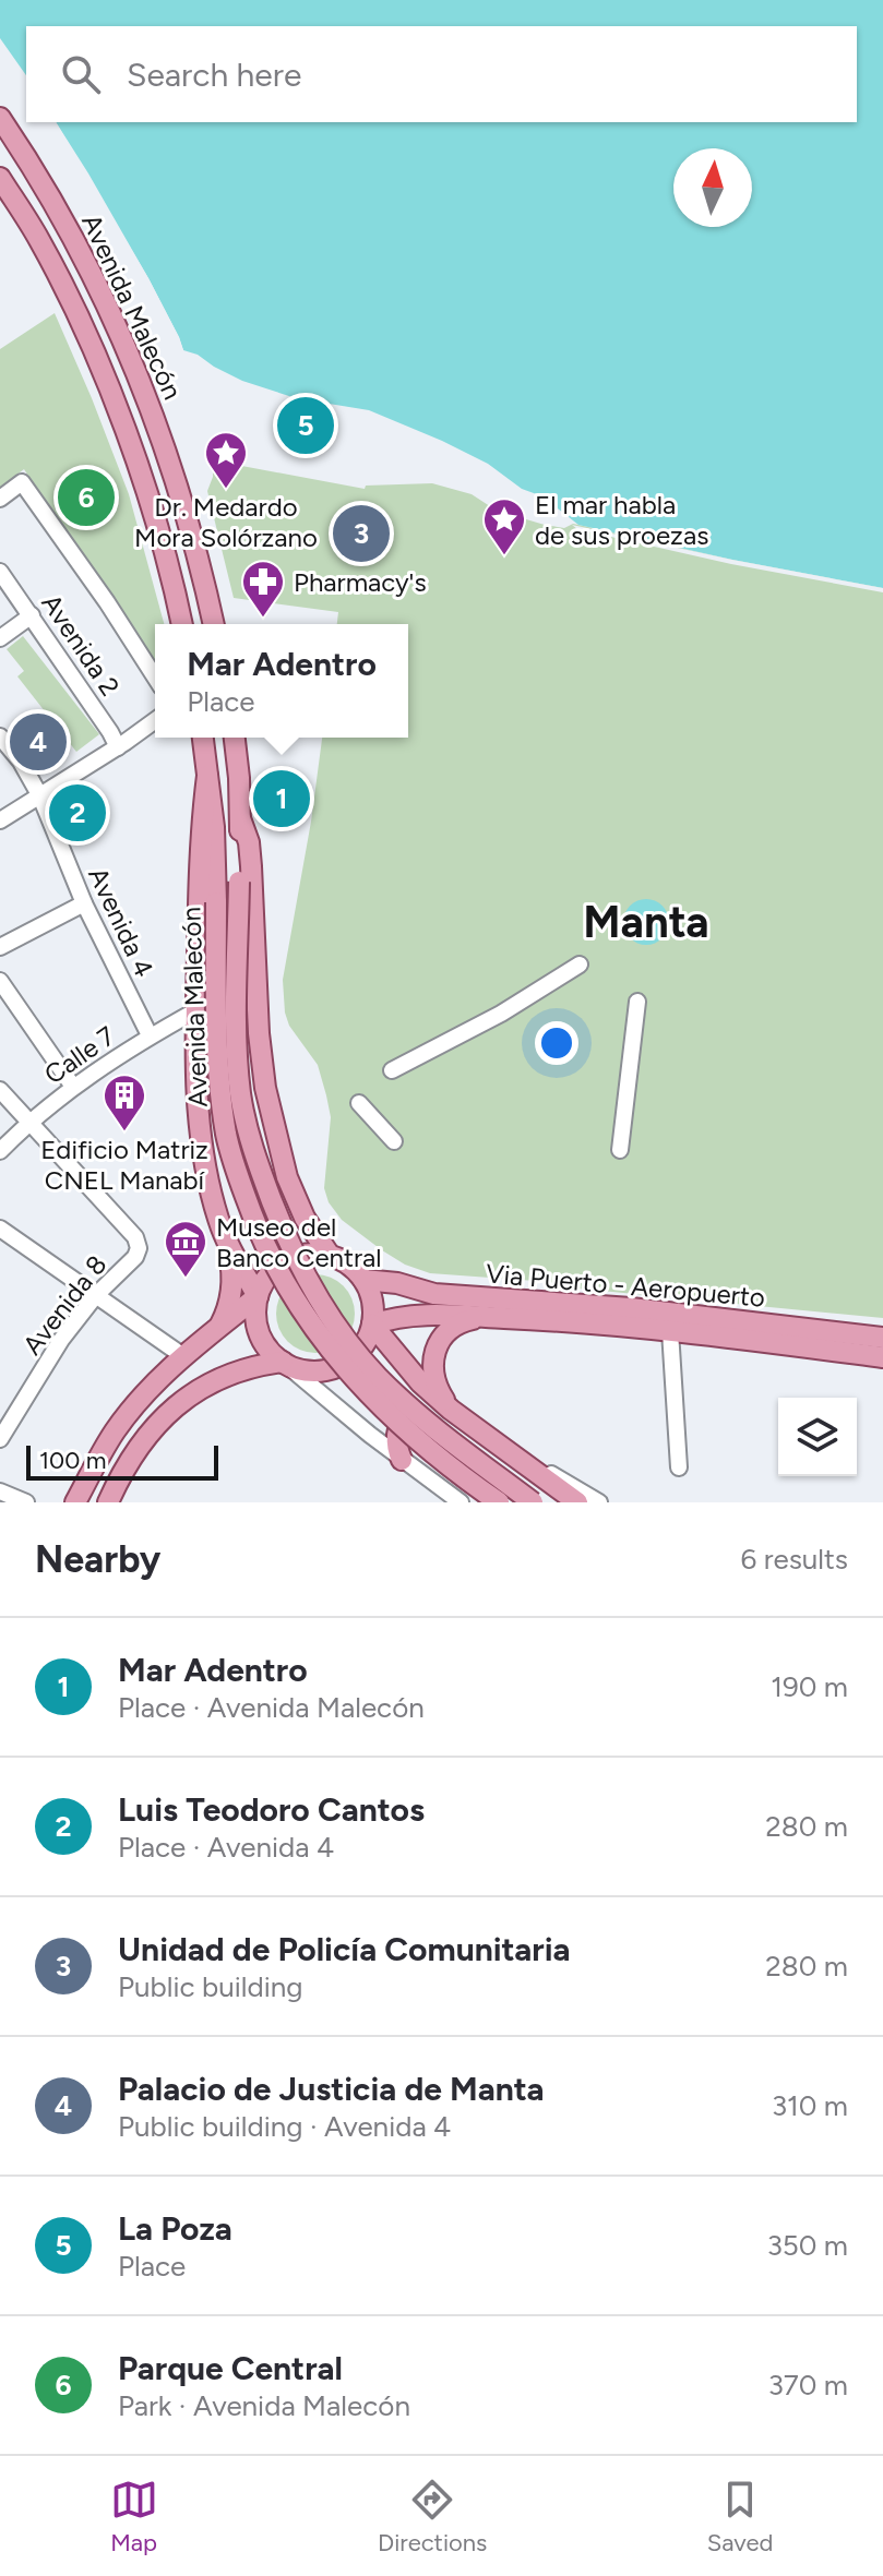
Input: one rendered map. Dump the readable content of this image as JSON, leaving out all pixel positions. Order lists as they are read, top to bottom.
{
  "streets": {
    "main road": ["Avenida Malecón", "Via Puerto - Aeropuerto"],
    "street": [
      "Avenida 2",
      "Avenida 4",
      "Calle 7",
      "Avenida 8"
    ]
  },
  "crossings": [
    ["Avenida Malecón", "Calle 7"],
    ["Avenida Malecón", "Via Puerto - Aeropuerto"],
    ["Avenida 4", "Calle 7"],
    ["Calle 7", "Avenida 8"]
  ],
  "districts": ["Manta"],
  "places": {
    "place": ["Dr. Medardo Mora Solórzano", "El mar habla de sus proezas"],
    "pharmacy": ["Pharmacy's"],
    "building": ["Edificio Matriz CNEL Manabí"],
    "museum": ["Museo del Banco Central"]
  },
  "scale_bar": "100 m",
  "north": "top",
  "page": {
    "search": "Search here",
    "pins": [
      "5",
      "6",
      "3",
      "4",
      "1",
      "2"
    ],
    "popup": ["Mar Adentro", "Place"],
    "scale": "100 m",
    "heading": ["Nearby", "6 results"],
    "list": [
      {
        "mark": "1",
        "name": "Mar Adentro",
        "note": "Place · Avenida Malecón",
        "value": "190 m"
      },
      {
        "mark": "2",
        "name": "Luis Teodoro Cantos",
        "note": "Place · Avenida 4",
        "value": "280 m"
      },
      {
        "mark": "3",
        "name": "Unidad de Policía Comunitaria",
        "note": "Public building",
        "value": "280 m"
      },
      {
        "mark": "4",
        "name": "Palacio de Justicia de Manta",
        "note": "Public building · Avenida 4",
        "value": "310 m"
      },
      {
        "mark": "5",
        "name": "La Poza",
        "note": "Place",
        "value": "350 m"
      },
      {
        "mark": "6",
        "name": "Parque Central",
        "note": "Park · Avenida Malecón",
        "value": "370 m"
      }
    ],
    "nav": ["Map", "Directions", "Saved"]
  }
}
